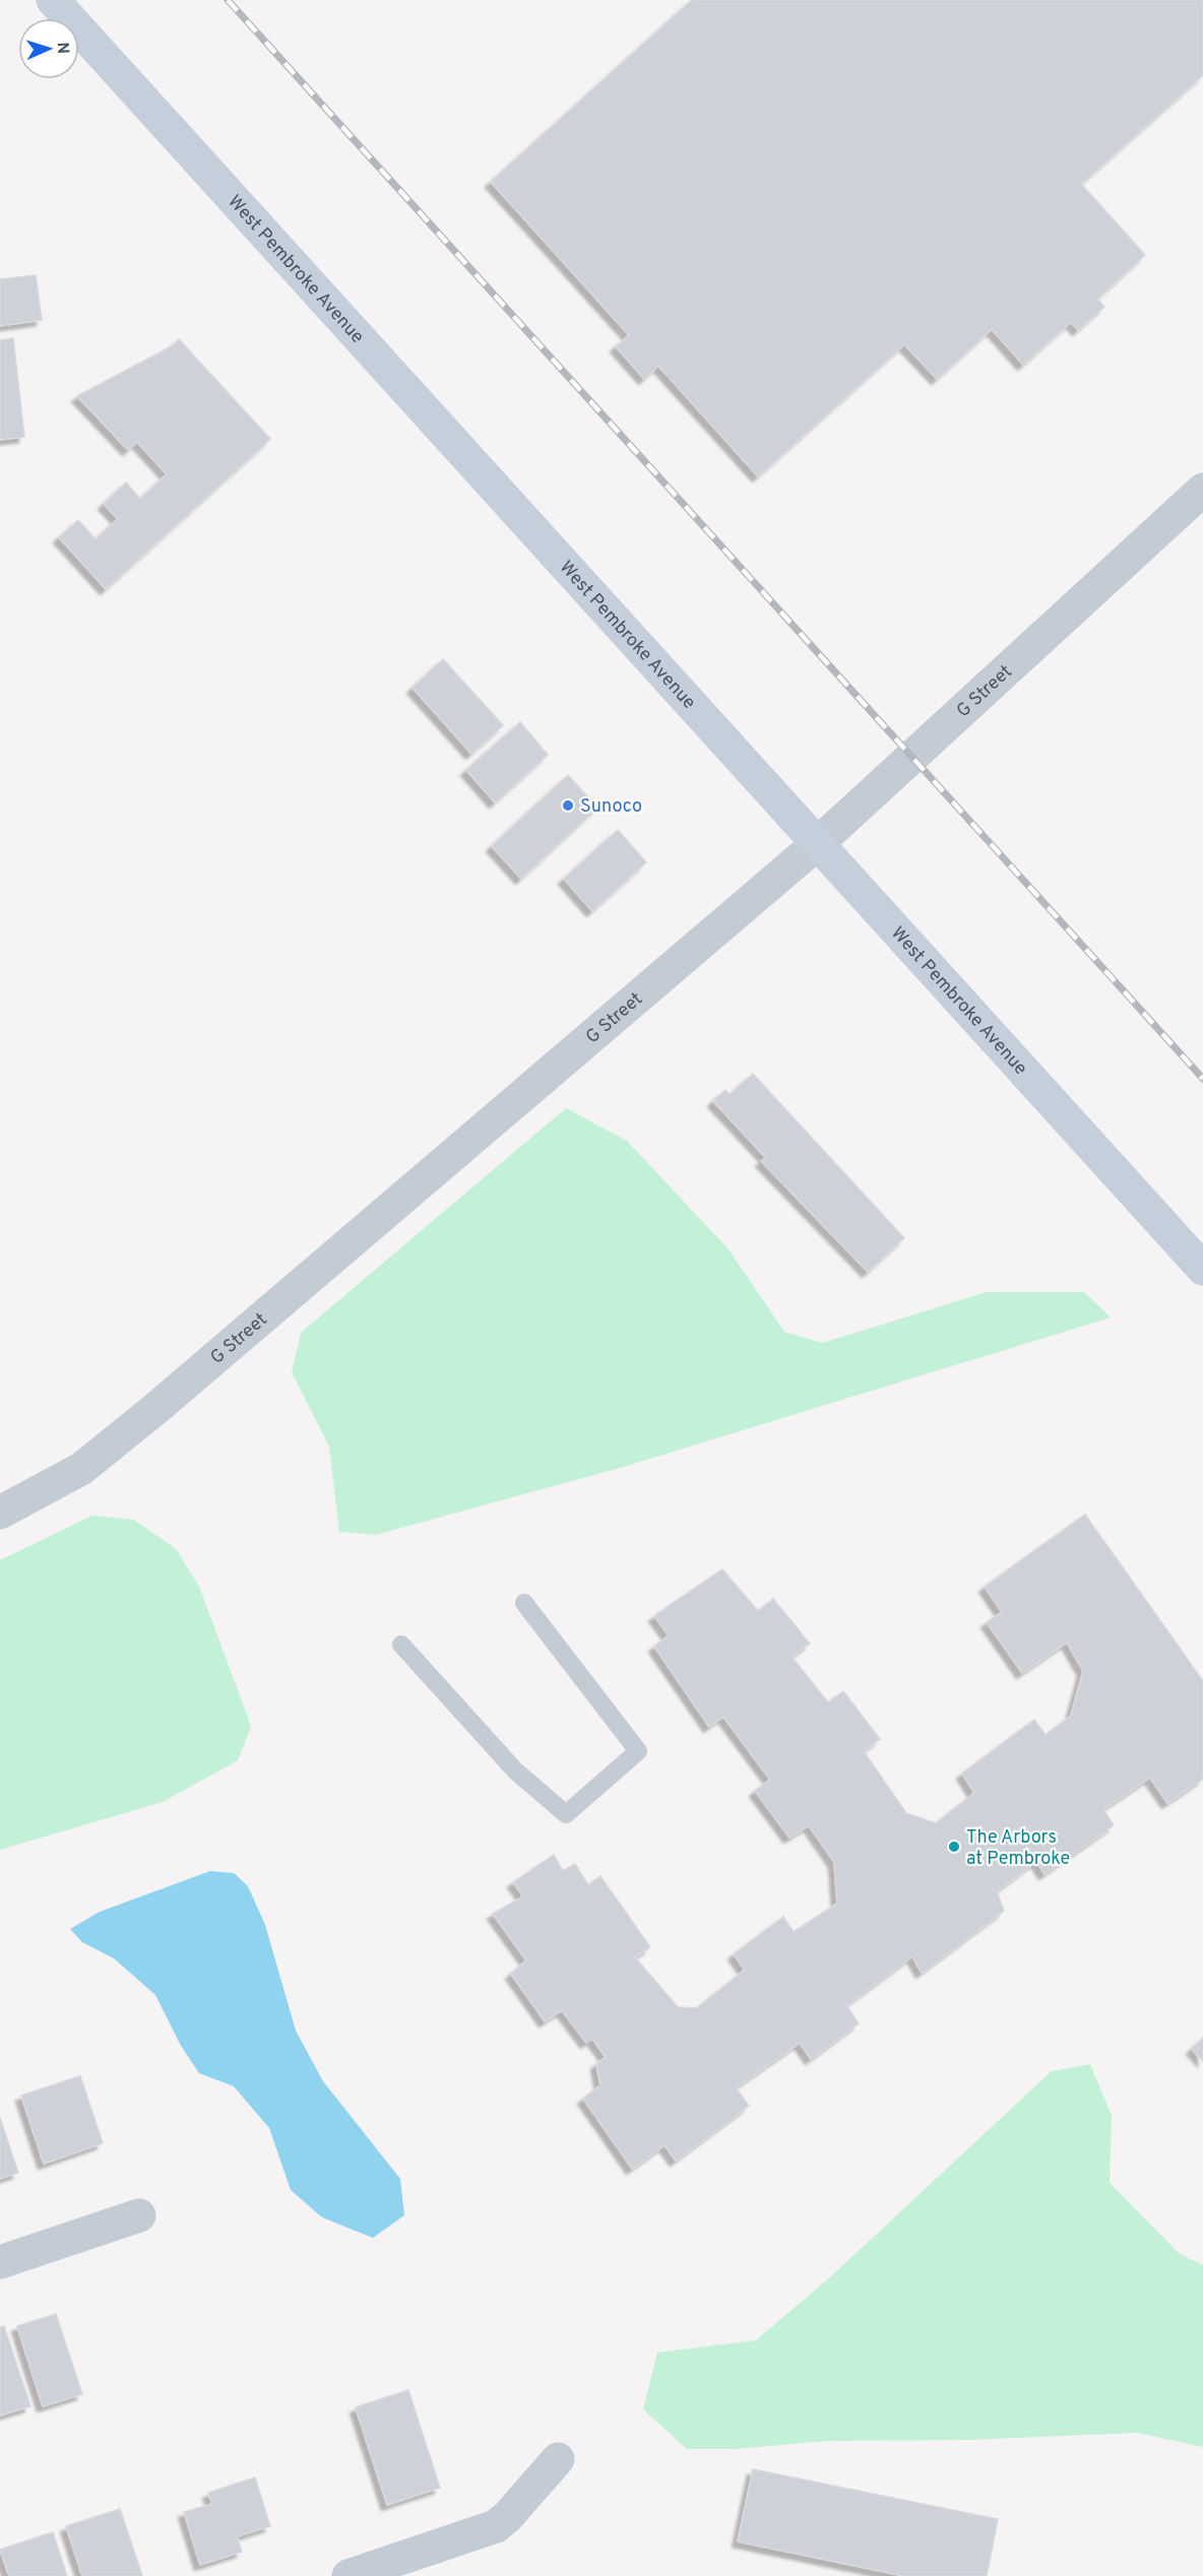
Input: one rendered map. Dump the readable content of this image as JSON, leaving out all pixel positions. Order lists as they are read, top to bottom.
{
  "streets": {
    "main road": ["West Pembroke Avenue"],
    "street": ["G Street"]
  },
  "crossings": [
    ["West Pembroke Avenue", "G Street"]
  ],
  "places": ["Sunoco", "The Arbors at Pembroke"],
  "north": "right"
}
